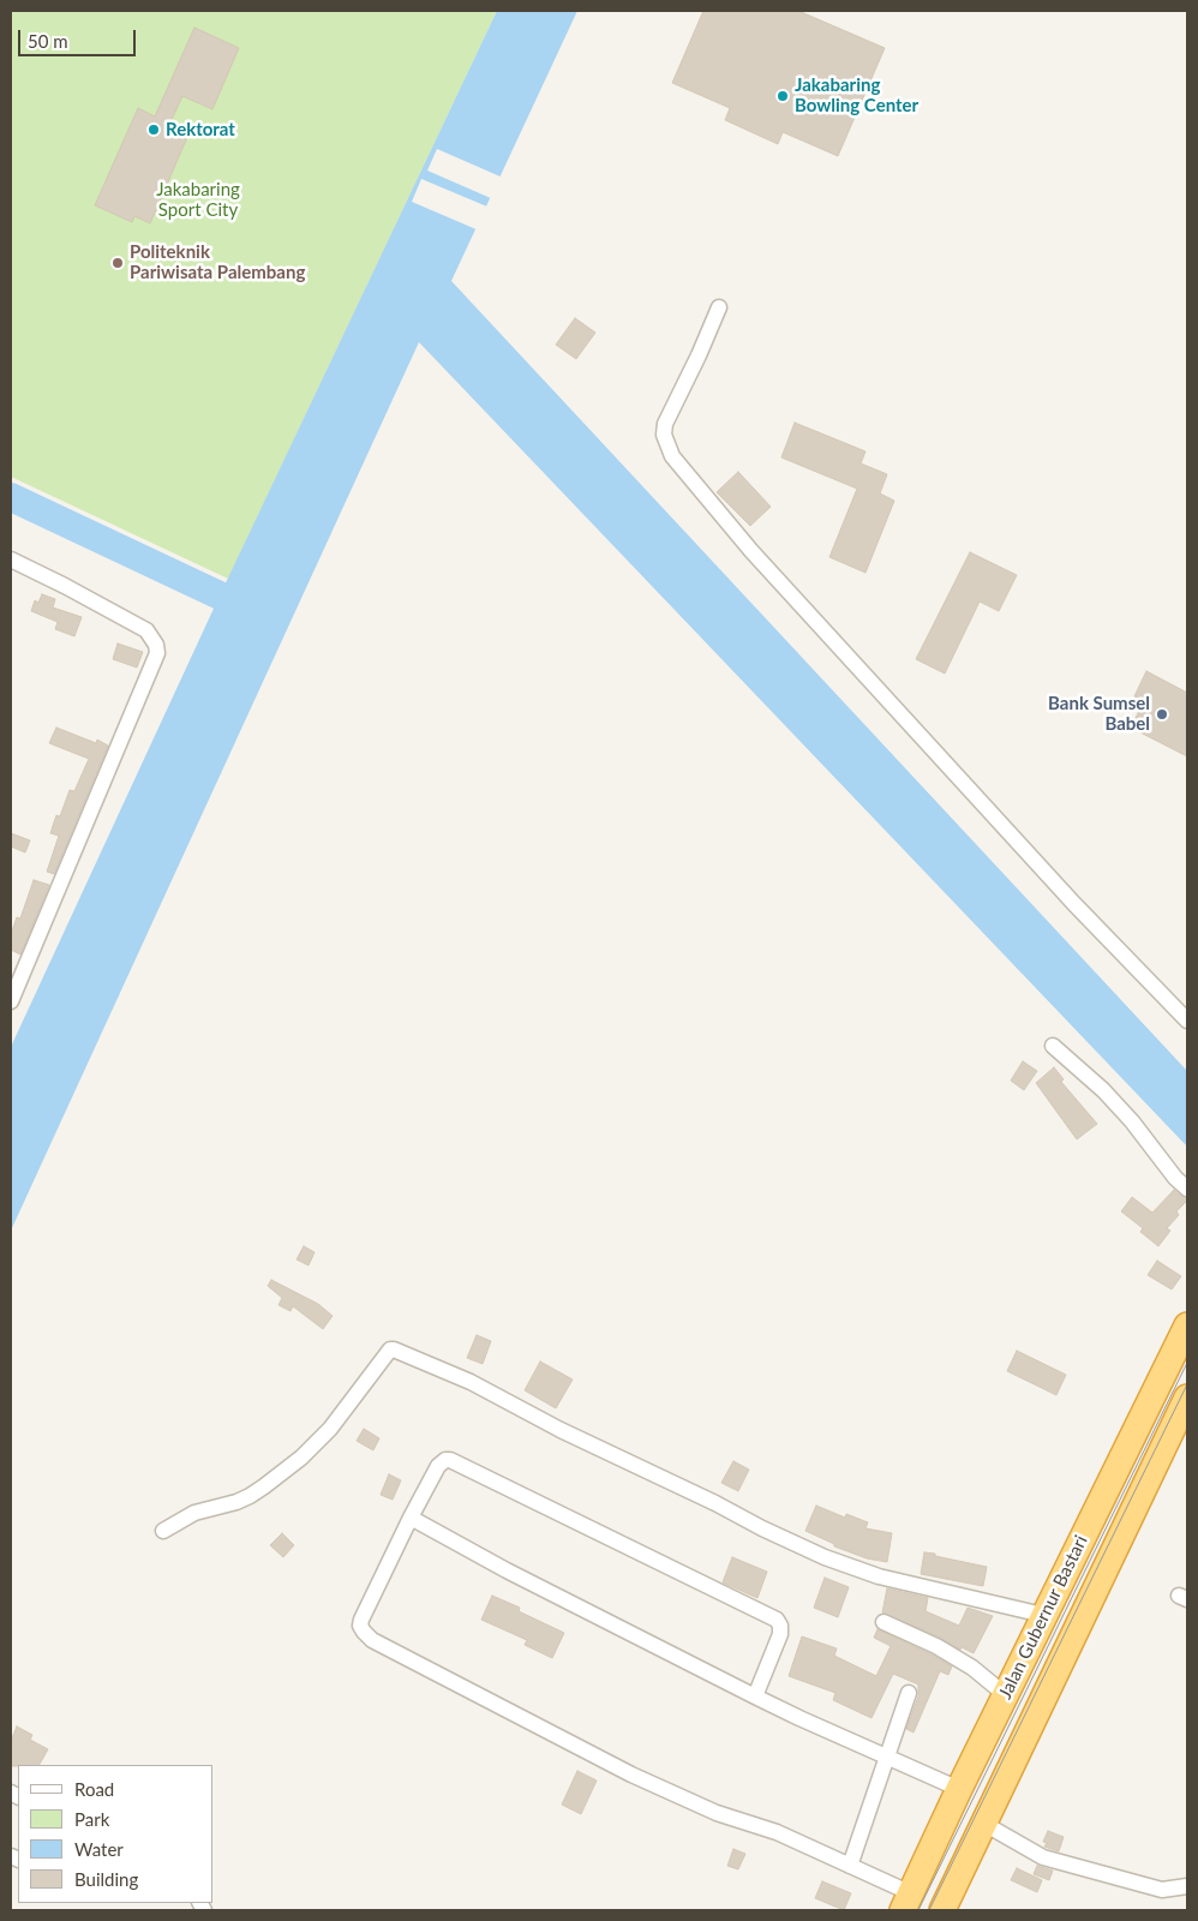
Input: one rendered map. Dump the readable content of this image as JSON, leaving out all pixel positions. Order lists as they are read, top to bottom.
{
  "streets": {
    "highway": ["Jalan Gubernur Bastari"]
  },
  "parks": ["Jakabaring Sport City"],
  "places": [
    "Jakabaring Bowling Center",
    "Rektorat",
    "Politeknik Pariwisata Palembang",
    "Bank Sumsel Babel"
  ],
  "legend": [
    "Road",
    "Park",
    "Water",
    "Building"
  ],
  "scale_bar": "50 m"
}
